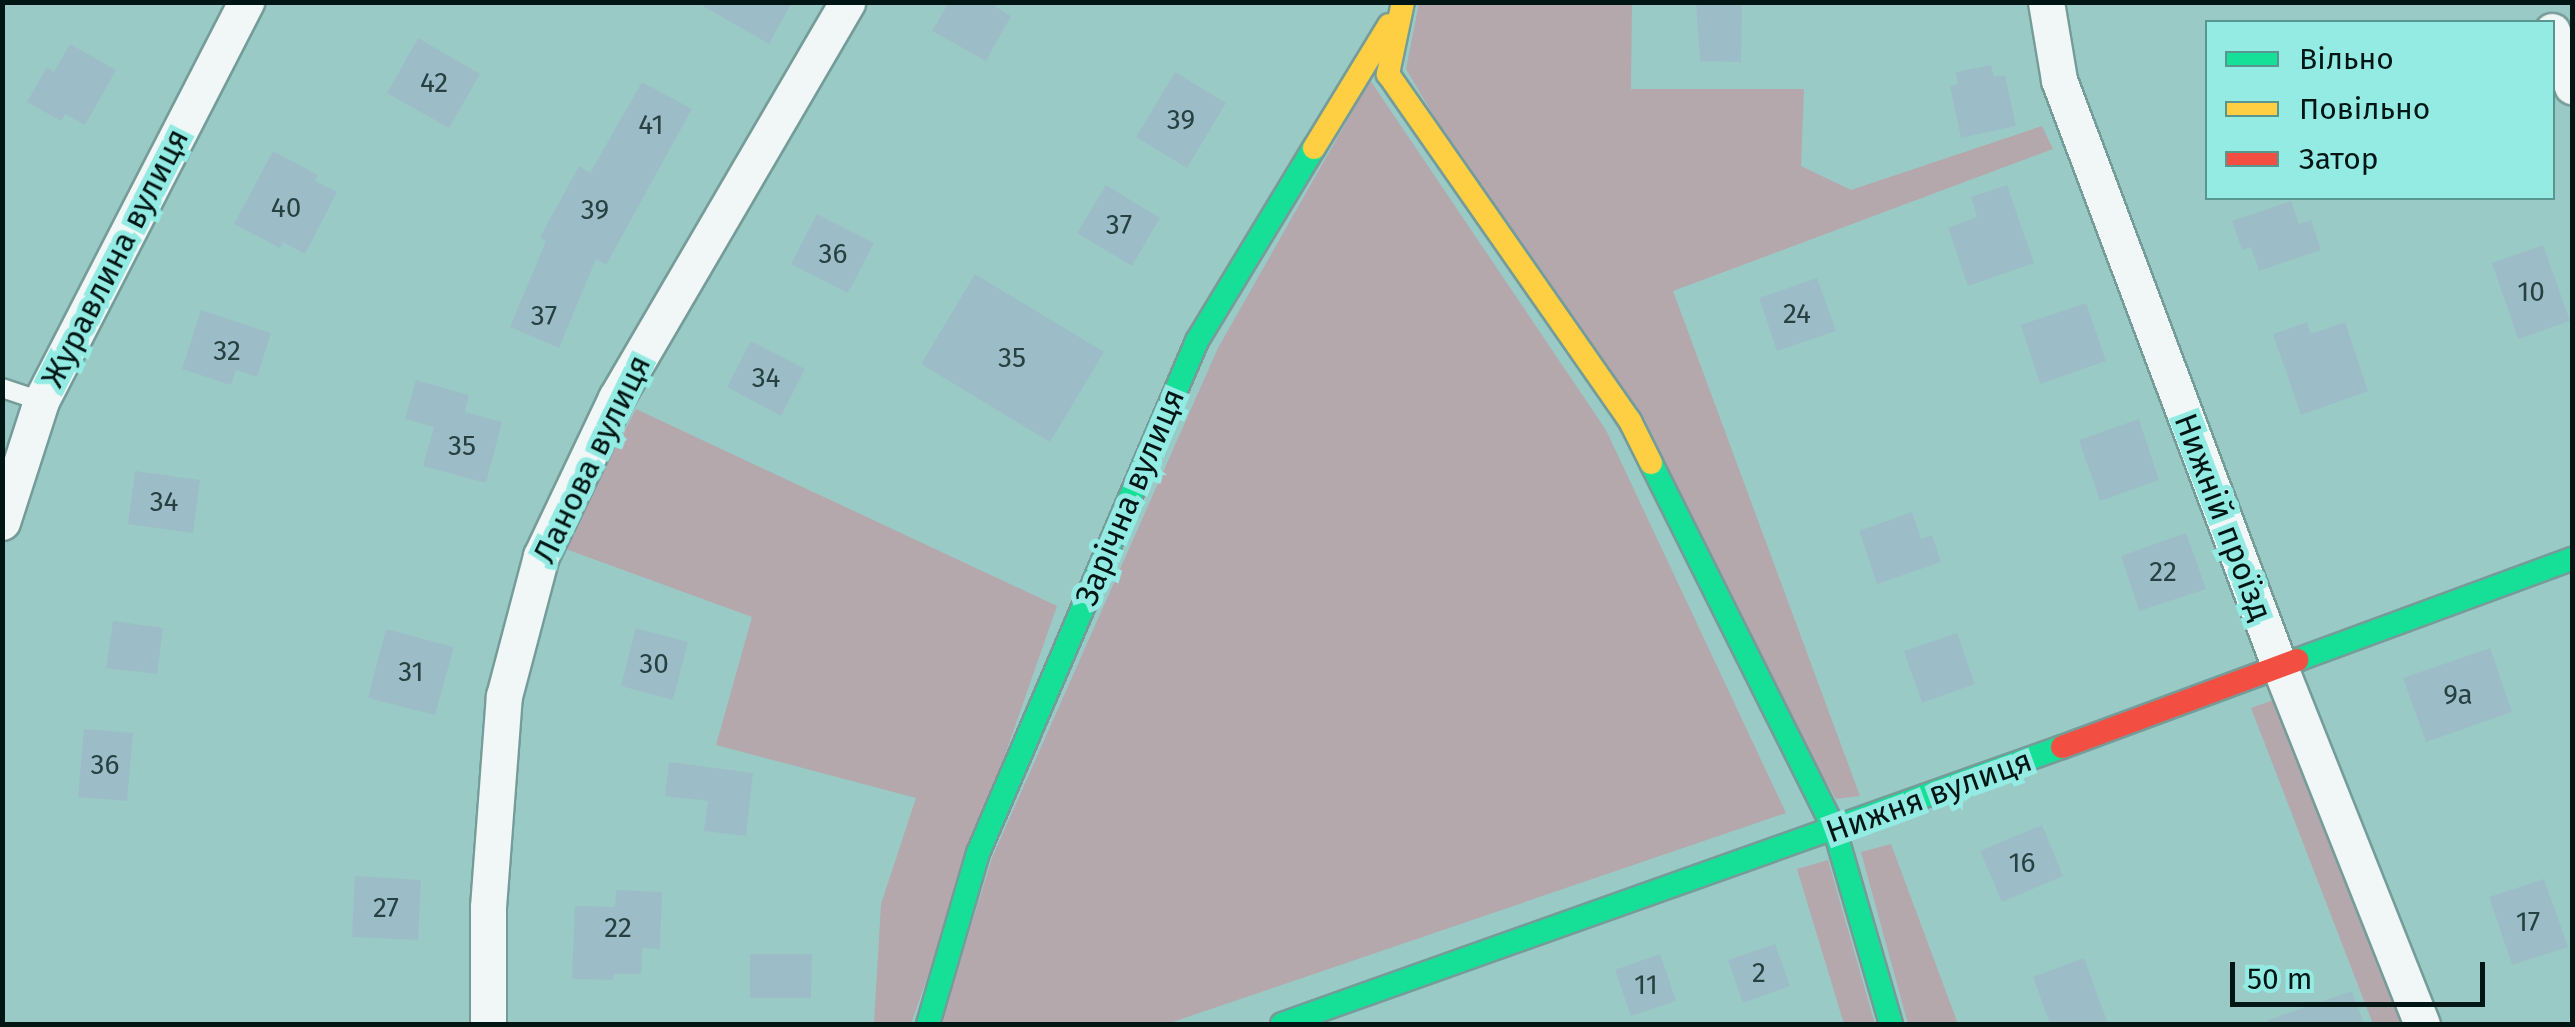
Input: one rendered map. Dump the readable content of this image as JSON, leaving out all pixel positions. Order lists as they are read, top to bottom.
{
  "streets": {
    "street": [
      "Журавлина вулиця",
      "Ланова вулиця",
      "Зарічна вулиця",
      "Нижній проїзд",
      "Нижня вулиця"
    ]
  },
  "crossings": [
    ["Зарічна вулиця", "Нижня вулиця"],
    ["Нижній проїзд", "Нижня вулиця"]
  ],
  "house_numbers": [
    "42",
    "39",
    "41",
    "40",
    "39",
    "37",
    "36",
    "10",
    "24",
    "37",
    "32",
    "35",
    "34",
    "35",
    "34",
    "22",
    "30",
    "31",
    "9а",
    "36",
    "16",
    "27",
    "17",
    "22",
    "2",
    "11"
  ],
  "legend": ["Вільно", "Повільно", "Затор"],
  "scale_bar": "50 m"
}
